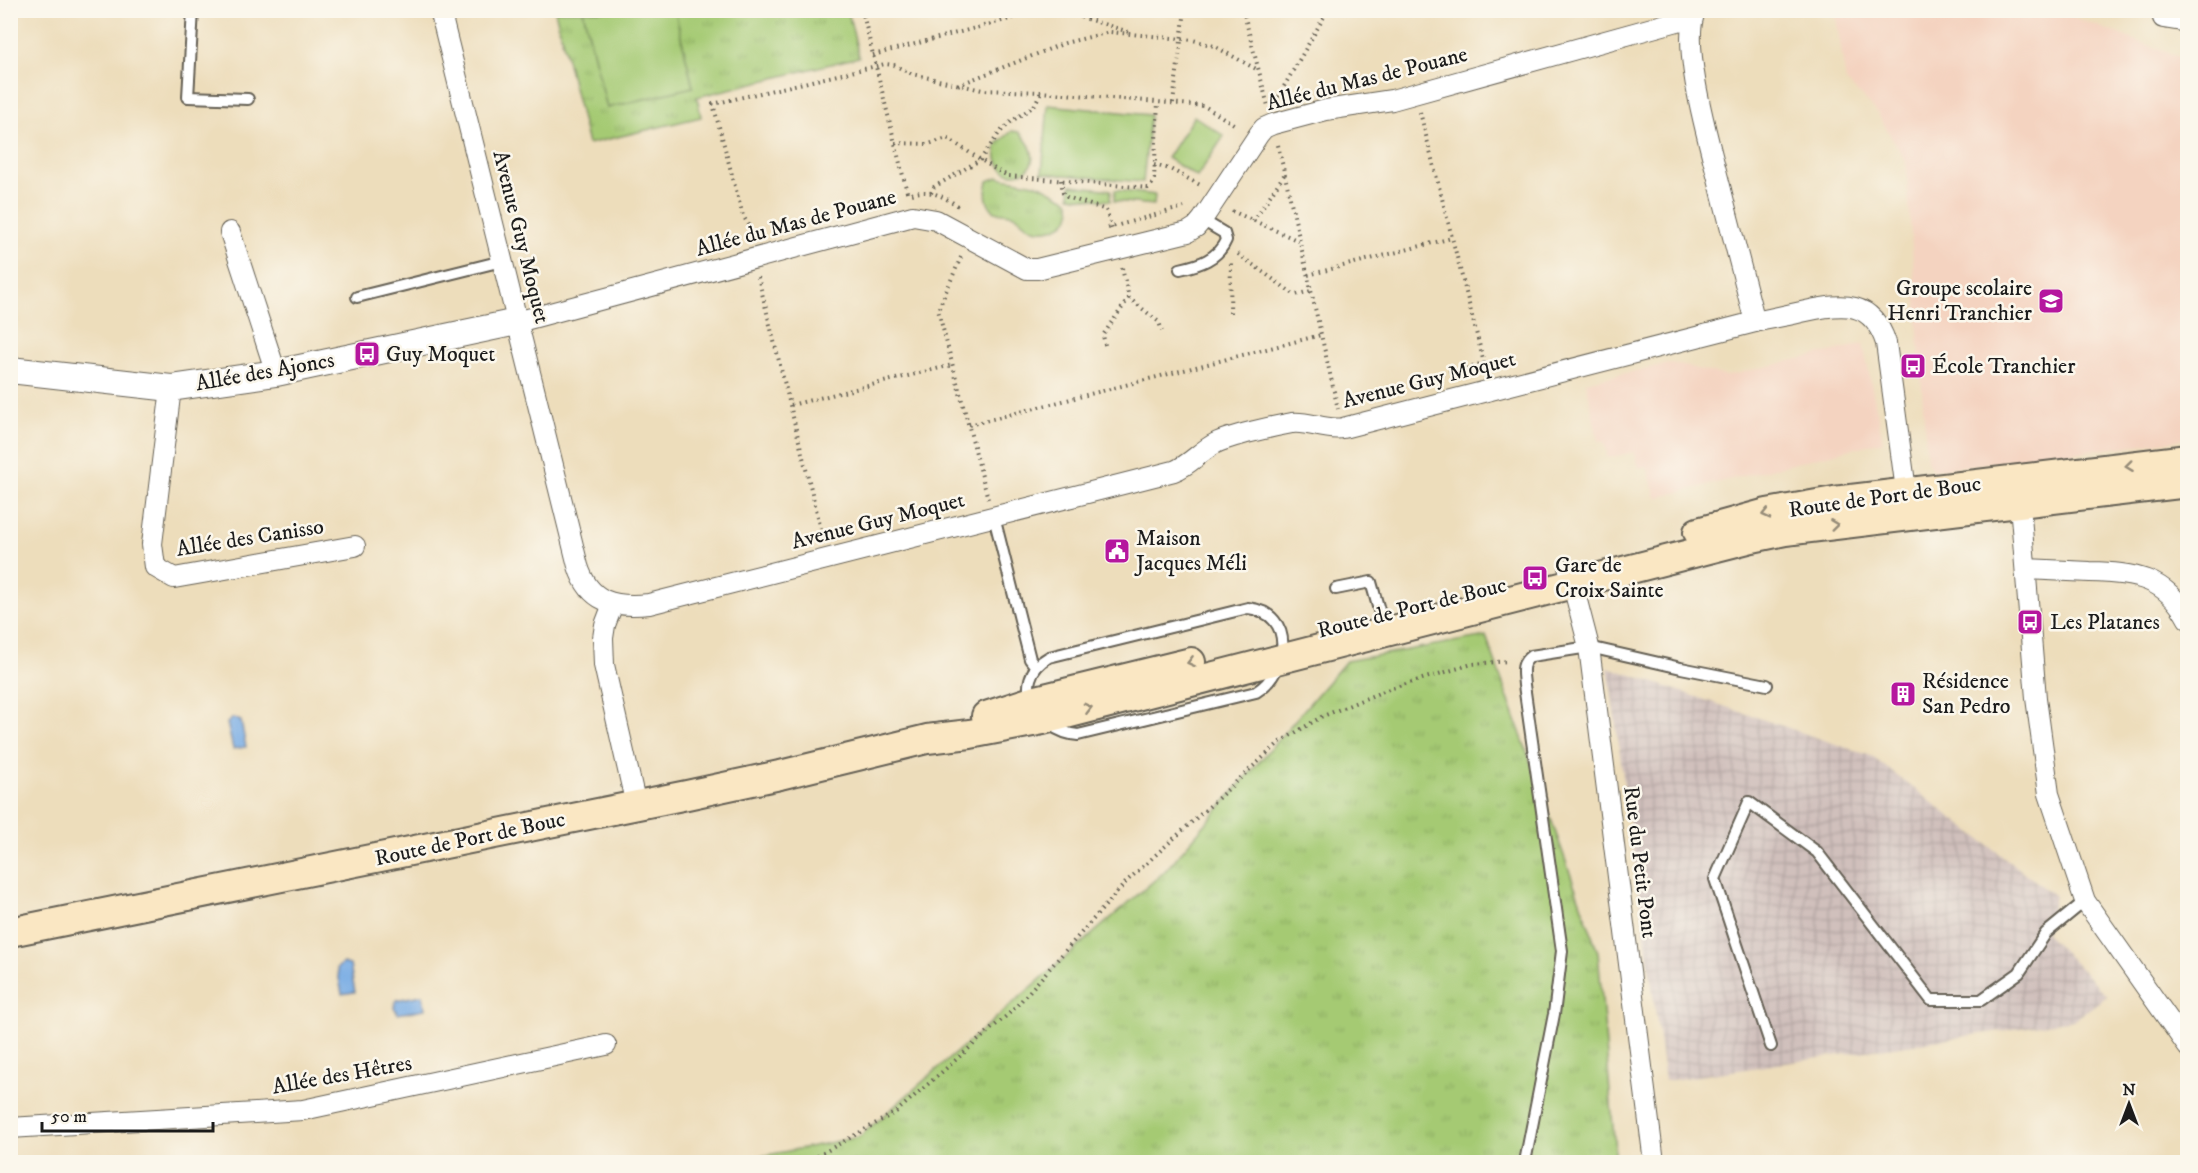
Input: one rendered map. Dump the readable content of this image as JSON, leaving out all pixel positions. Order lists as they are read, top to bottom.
{
  "streets": {
    "main road": ["Route de Port de Bouc"],
    "street": [
      "Allée du Mas de Pouane",
      "Avenue Guy Moquet",
      "Allée des Ajoncs",
      "Allée des Canisso",
      "Rue du Petit Pont",
      "Allée des Hêtres"
    ]
  },
  "crossings": [
    ["Allée du Mas de Pouane", "Avenue Guy Moquet"],
    ["Allée du Mas de Pouane", "Allée des Ajoncs"],
    ["Avenue Guy Moquet", "Allée des Ajoncs"],
    ["Avenue Guy Moquet", "Route de Port de Bouc"],
    ["Allée des Ajoncs", "Allée des Canisso"],
    ["Route de Port de Bouc", "Rue du Petit Pont"]
  ],
  "places": {
    "school or university": ["Groupe scolaire Henri Tranchier"],
    "bus stop": [
      "Guy Moquet",
      "École Tranchier",
      "Gare de Croix Sainte",
      "Les Platanes"
    ],
    "public building": ["Maison Jacques Méli"],
    "building": ["Résidence San Pedro"]
  },
  "scale_bar": "50 m",
  "north": "top"
}
